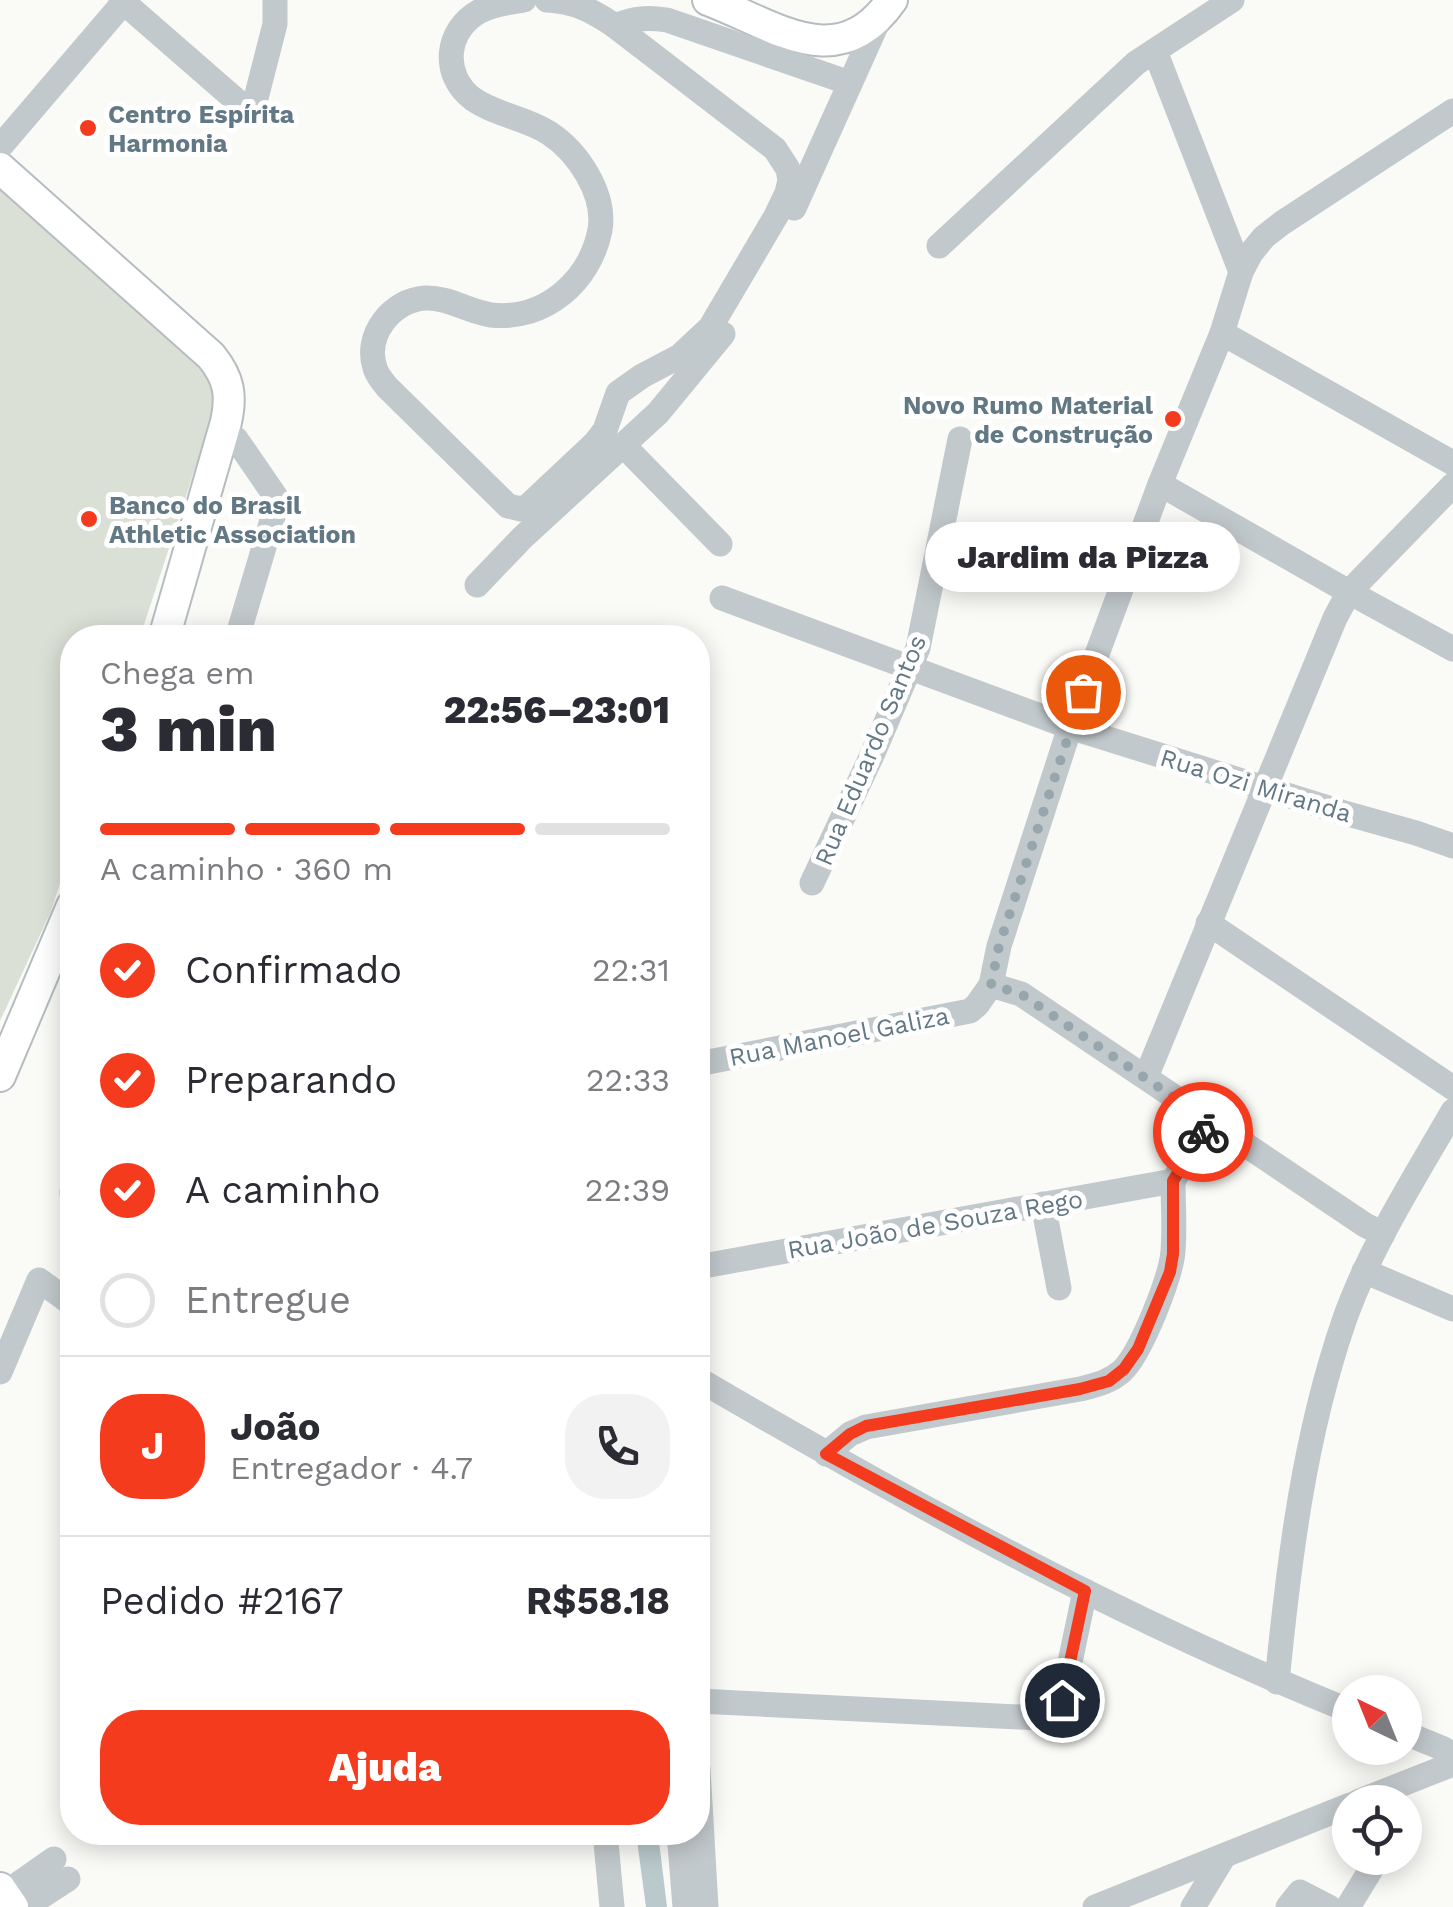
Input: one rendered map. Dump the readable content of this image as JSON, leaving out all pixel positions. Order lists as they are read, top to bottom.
{
  "streets": {
    "street": [
      "Rua Eduardo Santos",
      "Rua Ozi Miranda",
      "Rua Manoel Galiza",
      "Rua João de Souza Rego"
    ]
  },
  "crossings": [
    ["Rua Eduardo Santos", "Rua Ozi Miranda"]
  ],
  "places": [
    "Centro Espírita Harmonia",
    "Novo Rumo Material de Construção",
    "Banco do Brasil Athletic Association",
    "Jardim da Pizza"
  ],
  "north": "top left",
  "page": {
    "bubble": "Jardim da Pizza",
    "heading": ["3 min", "Chega em", "22:56–23:01"],
    "panel": [
      "João",
      "Entregador · 4.7",
      "Pedido #2167",
      "R$58.18"
    ],
    "bar": "A caminho · 360 m",
    "list": [
      ["Confirmado", "22:31"],
      ["Preparando", "22:33"],
      ["A caminho", "22:39"],
      "Entregue"
    ],
    "round": "J",
    "buttons": "Ajuda"
  }
}
